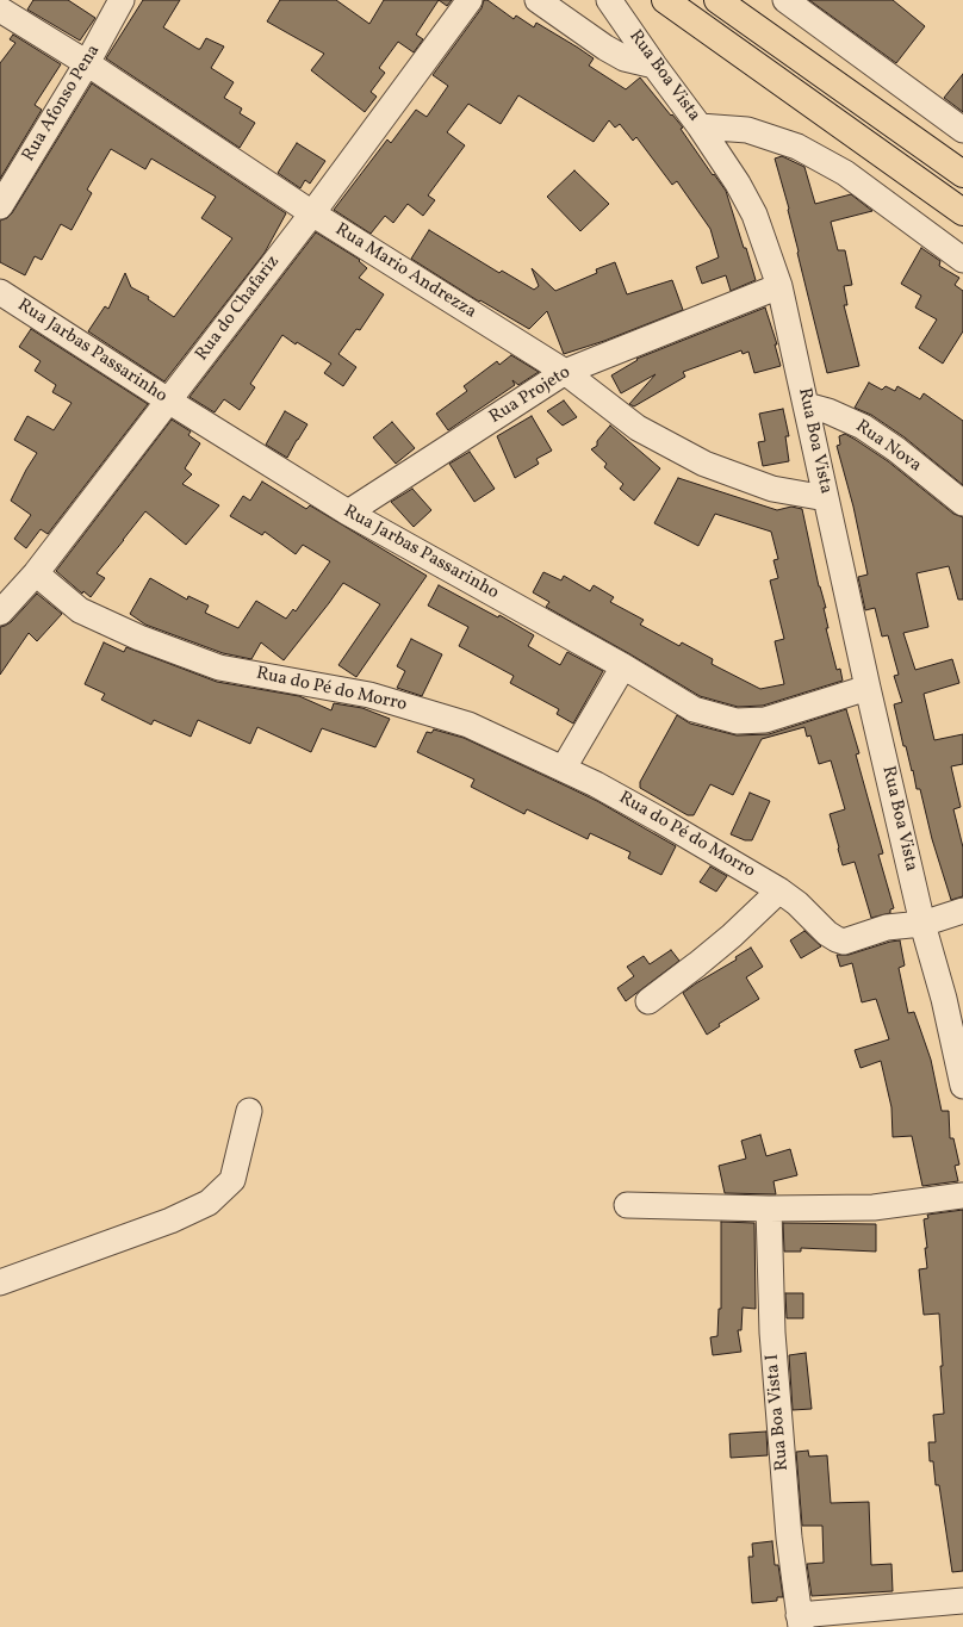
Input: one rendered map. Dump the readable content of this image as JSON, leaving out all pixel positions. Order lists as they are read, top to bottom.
{
  "streets": {
    "street": [
      "Rua Boa Vista",
      "Rua Afonso Pena",
      "Rua Mario Andrezza",
      "Rua do Chafariz",
      "Rua Jarbas Passarinho",
      "Rua Projeto",
      "Rua Nova",
      "Rua do Pé do Morro",
      "Rua Boa Vista I"
    ]
  },
  "crossings": [
    ["Rua Boa Vista", "Rua Mario Andrezza"],
    ["Rua Boa Vista", "Rua Jarbas Passarinho"],
    ["Rua Boa Vista", "Rua Projeto"],
    ["Rua Boa Vista", "Rua Nova"],
    ["Rua Boa Vista", "Rua do Pé do Morro"],
    ["Rua Afonso Pena", "Rua Mario Andrezza"],
    ["Rua Mario Andrezza", "Rua do Chafariz"],
    ["Rua Mario Andrezza", "Rua Projeto"],
    ["Rua do Chafariz", "Rua Jarbas Passarinho"],
    ["Rua do Chafariz", "Rua do Pé do Morro"],
    ["Rua Jarbas Passarinho", "Rua Projeto"]
  ]
}
